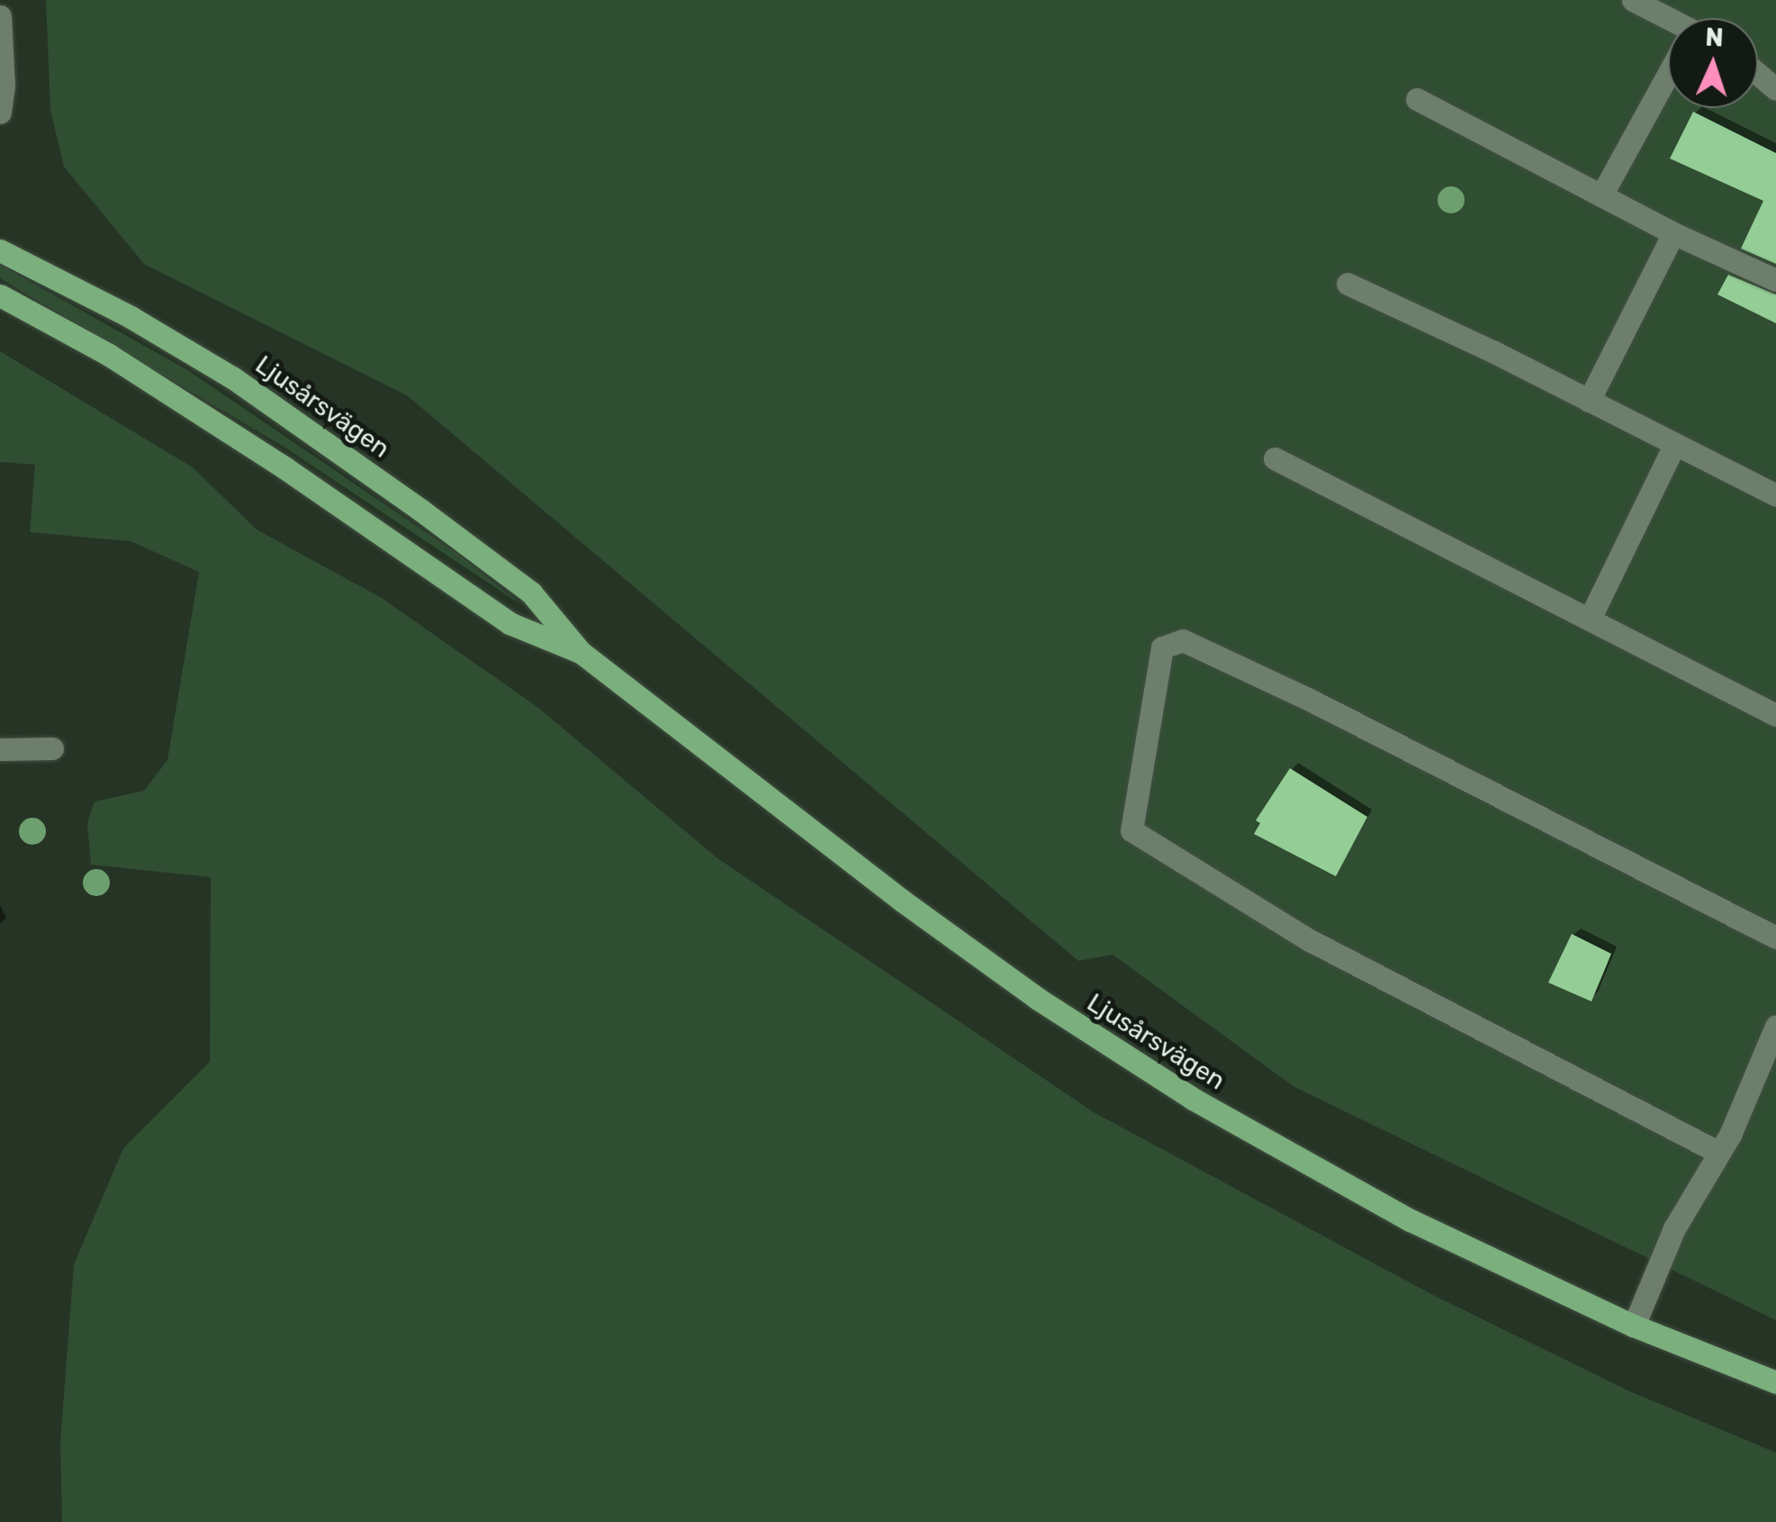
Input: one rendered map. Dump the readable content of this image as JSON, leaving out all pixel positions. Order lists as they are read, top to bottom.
{
  "streets": {
    "main road": ["Ljusårsvägen"]
  },
  "north": "top"
}
